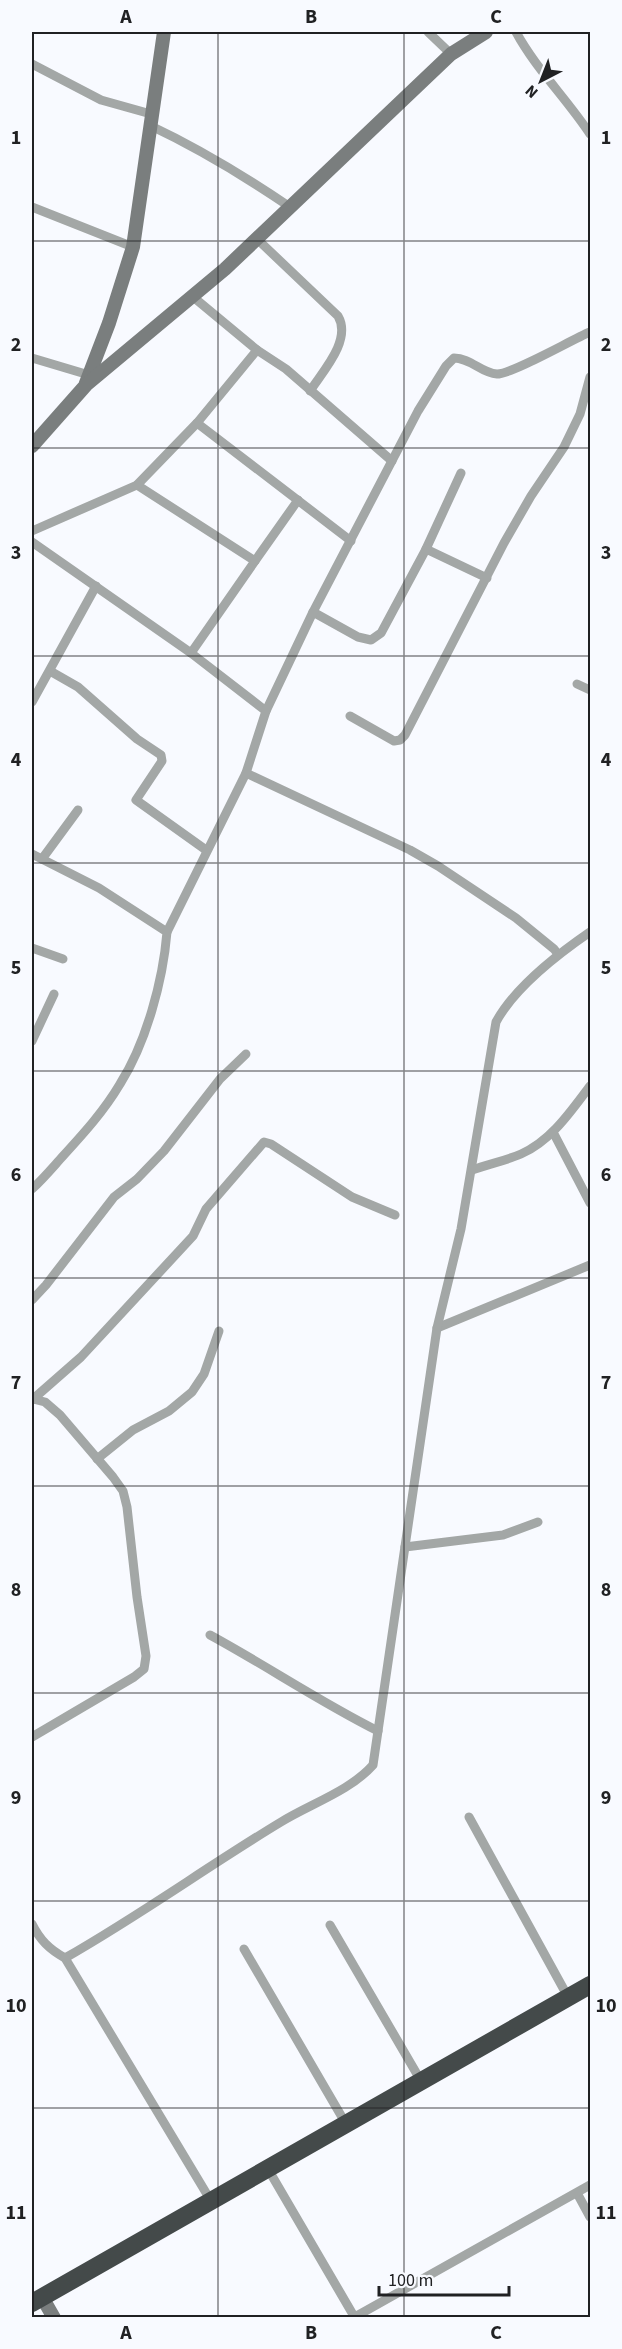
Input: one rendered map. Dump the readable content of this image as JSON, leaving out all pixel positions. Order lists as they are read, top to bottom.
{
  "scale_bar": "100 m",
  "north": "bottom left",
  "grid": {
    "columns": ["A", "B", "C"],
    "rows": [
      "1",
      "2",
      "3",
      "4",
      "5",
      "6",
      "7",
      "8",
      "9",
      "10",
      "11"
    ]
  }
}
